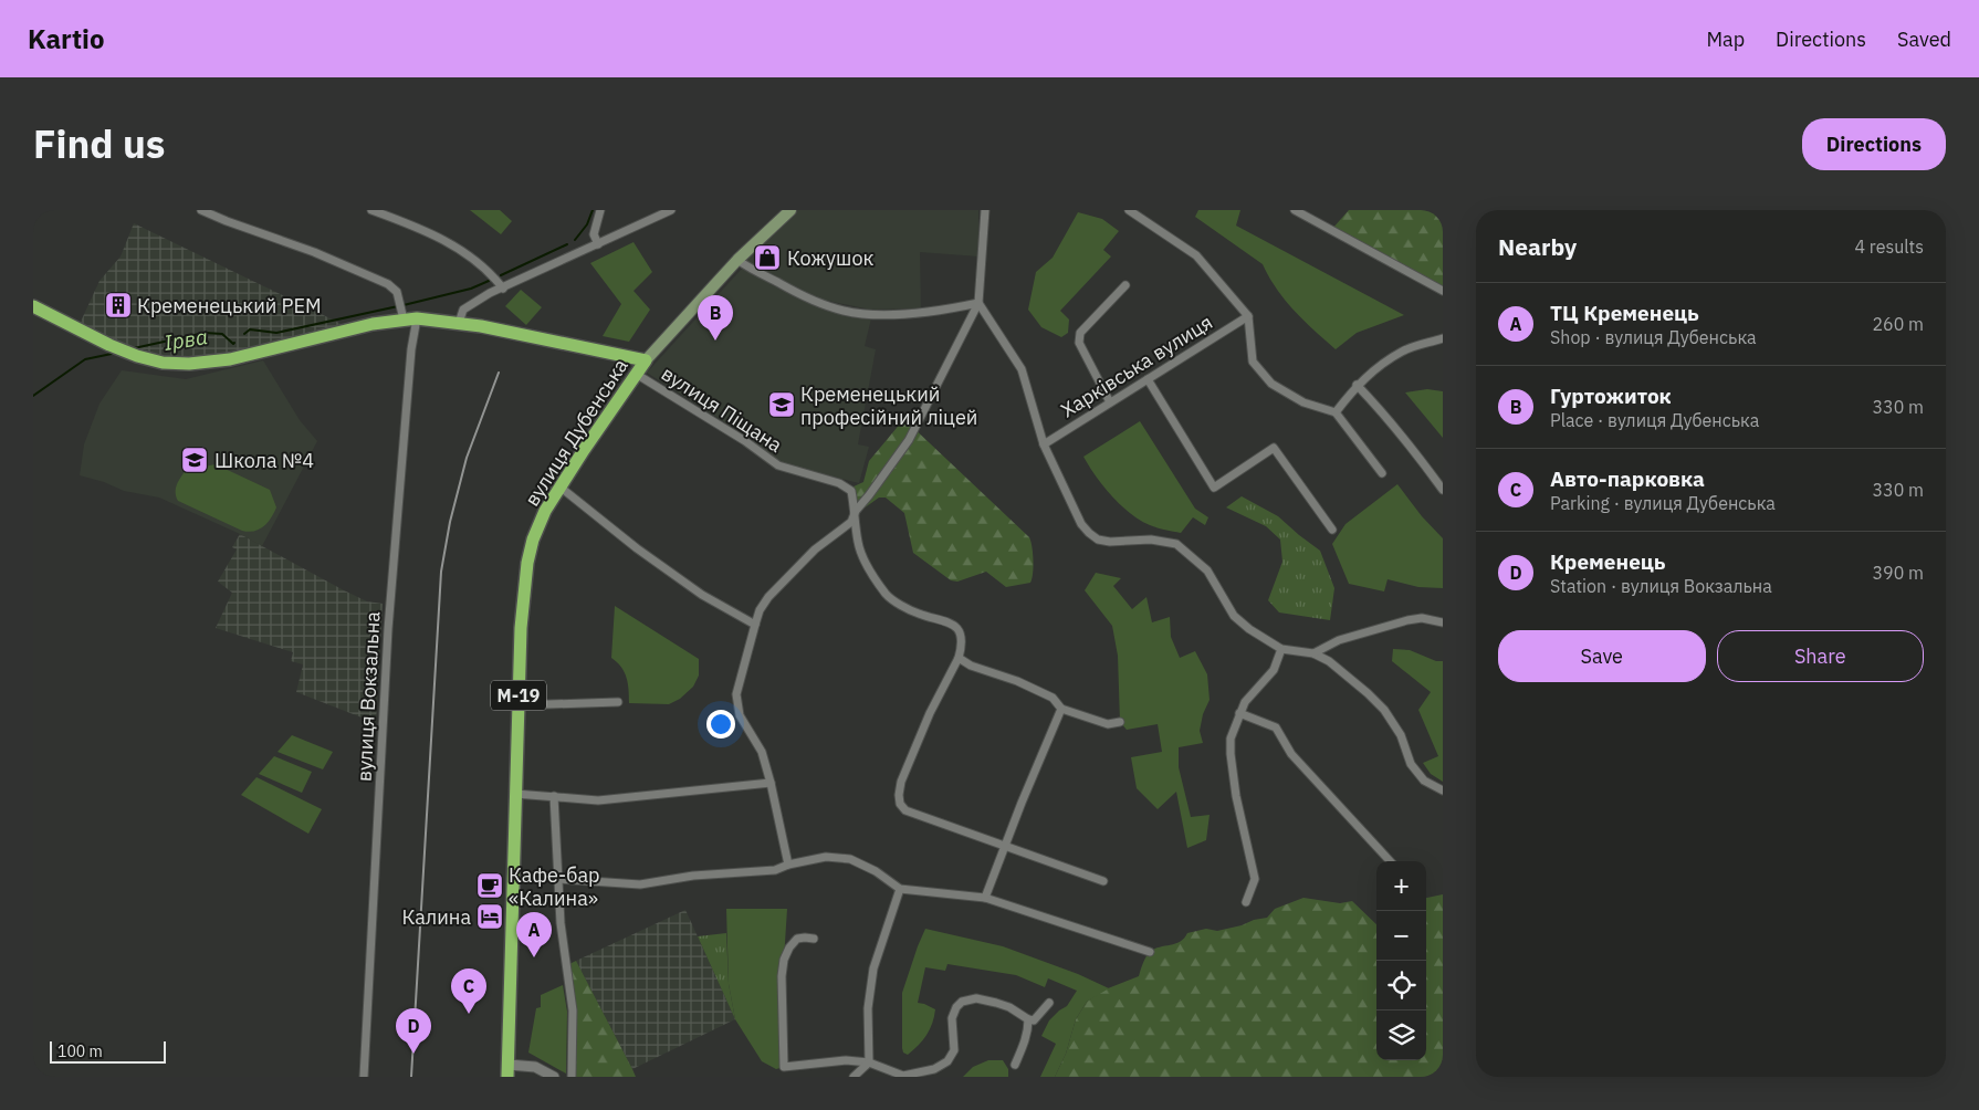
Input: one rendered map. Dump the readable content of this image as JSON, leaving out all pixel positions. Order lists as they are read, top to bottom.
{
  "streets": {
    "highway": ["вулиця Дубенська", "М-19"],
    "street": ["Харківська вулиця", "вулиця Піщана", "вулиця Вокзальна"]
  },
  "crossings": [
    ["вулиця Піщана", "вулиця Дубенська"]
  ],
  "water": ["Ірва"],
  "places": {
    "shop": ["Кожушок"],
    "building": ["Кременецький РЕМ"],
    "school or university": ["Кременецький професійний ліцей", "Школа №4"],
    "cafe": ["Кафе-бар «Калина»"],
    "hotel": ["Калина"]
  },
  "scale_bar": "100 m",
  "page": {
    "header": "Kartio",
    "nav": ["Map", "Directions", "Saved"],
    "title": "Find us",
    "buttons": [
      "Directions",
      ["Save", "Share"]
    ],
    "heading": ["Nearby", "4 results"],
    "list": [
      {
        "mark": "A",
        "name": "ТЦ Кременець",
        "note": "Shop · вулиця Дубенська",
        "value": "260 m"
      },
      {
        "mark": "B",
        "name": "Гуртожиток",
        "note": "Place · вулиця Дубенська",
        "value": "330 m"
      },
      {
        "mark": "C",
        "name": "Авто-парковка",
        "note": "Parking · вулиця Дубенська",
        "value": "330 m"
      },
      {
        "mark": "D",
        "name": "Кременець",
        "note": "Station · вулиця Вокзальна",
        "value": "390 m"
      }
    ],
    "pins": [
      "B",
      "A",
      "C",
      "D"
    ],
    "map_buttons": ["+", "−"],
    "scale": "100 m"
  }
}
